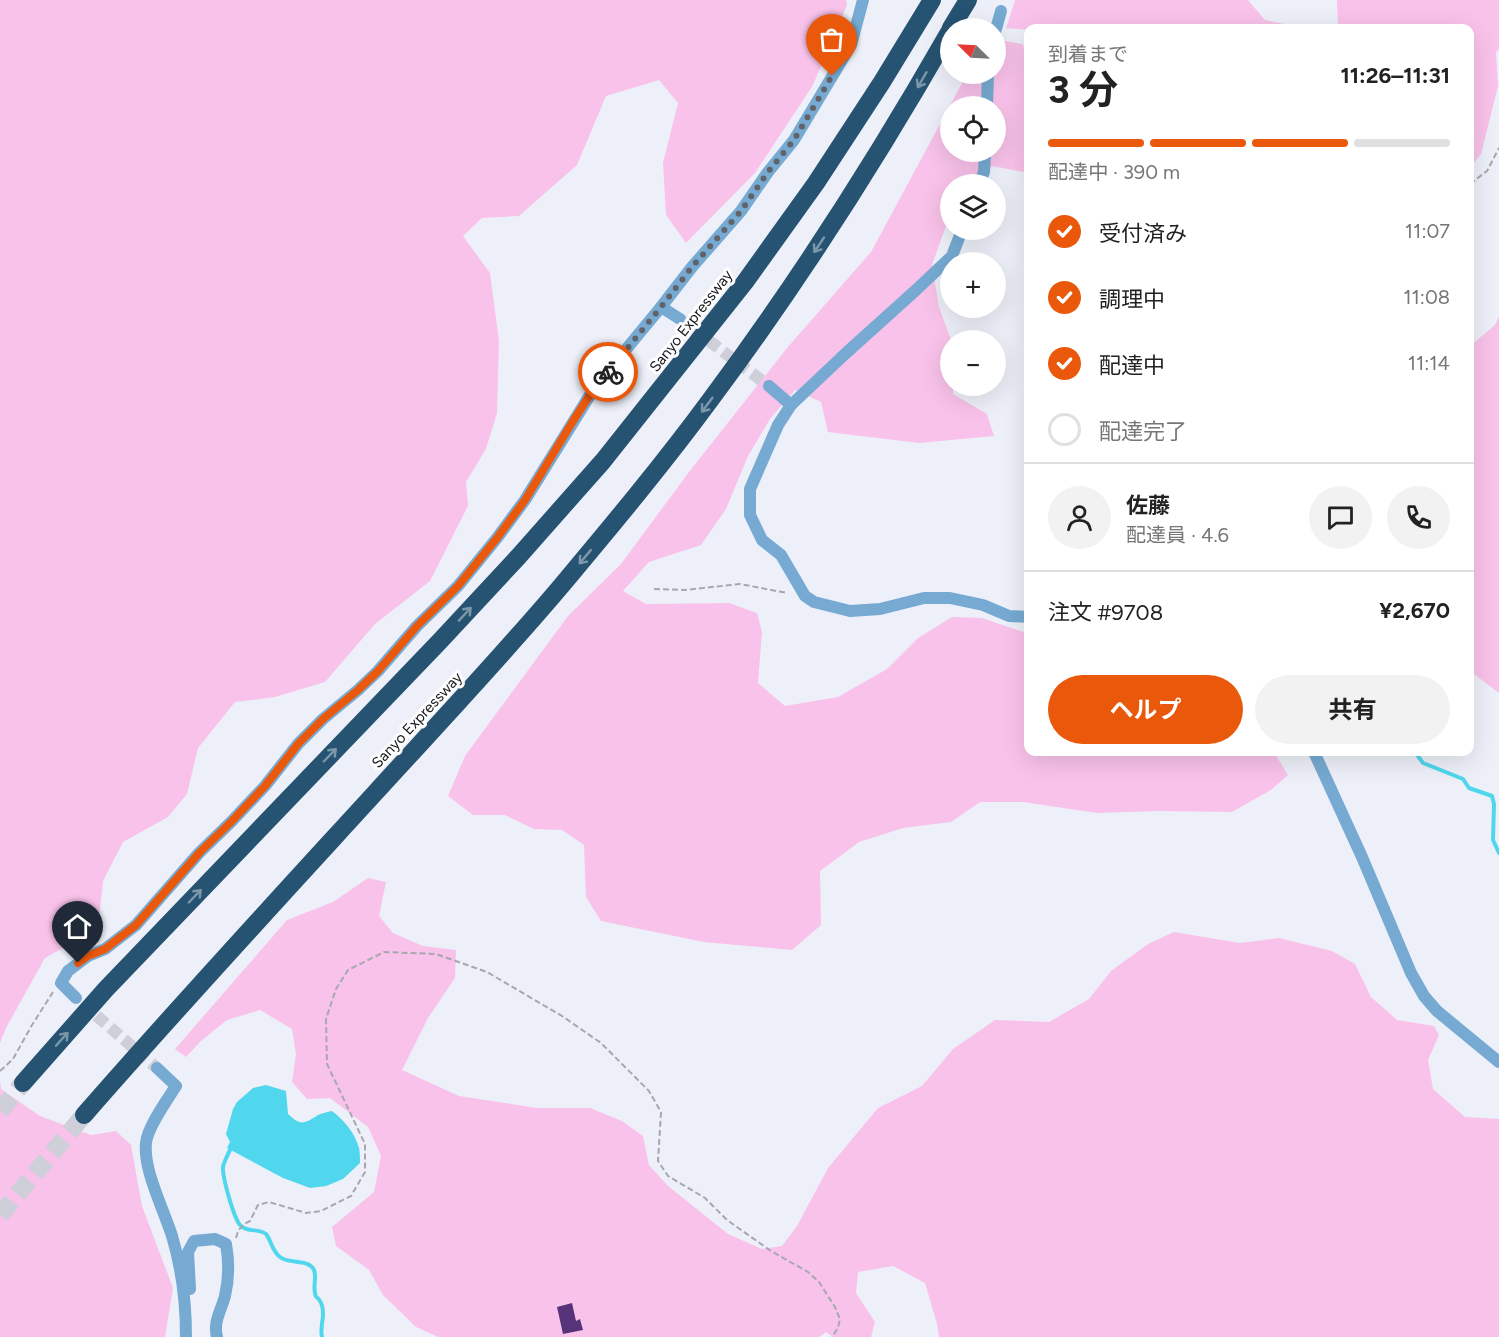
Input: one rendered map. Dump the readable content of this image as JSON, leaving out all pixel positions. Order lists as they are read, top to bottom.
{
  "streets": {
    "highway": ["Sanyo Expressway"]
  },
  "north": "top left",
  "page": {
    "map_buttons": ["+", "−"],
    "heading": ["3 分", "到着まで", "11:26–11:31"],
    "panel": [
      "佐藤",
      "配達員 · 4.6",
      "注文 #9708",
      "¥2,670"
    ],
    "bar": "配達中 · 390 m",
    "list": [
      ["受付済み", "11:07"],
      ["調理中", "11:08"],
      ["配達中", "11:14"],
      "配達完了"
    ],
    "buttons": ["ヘルプ", "共有"]
  }
}
